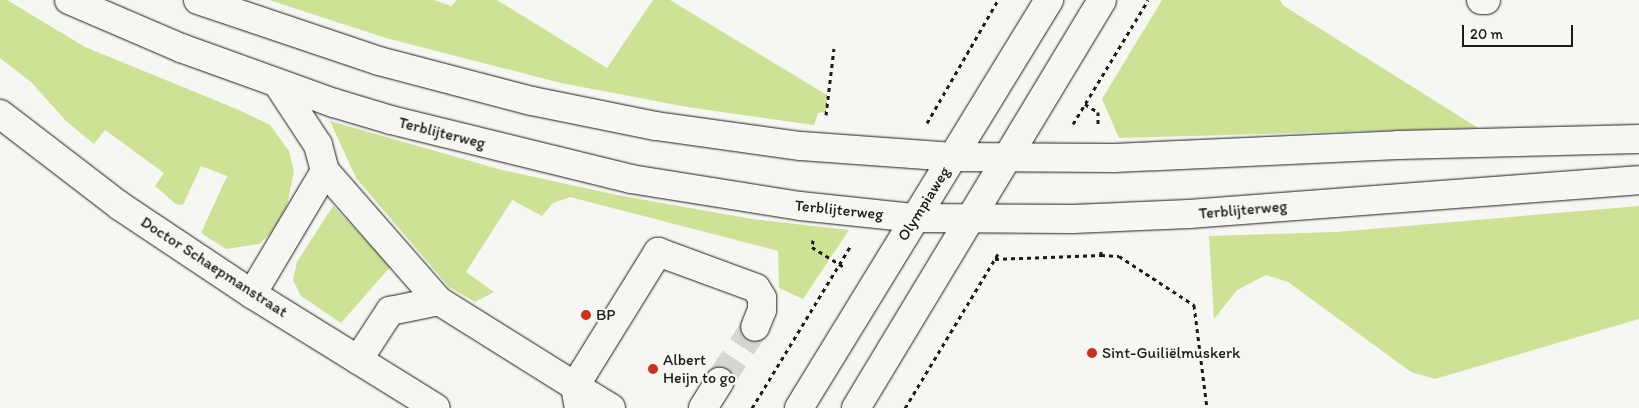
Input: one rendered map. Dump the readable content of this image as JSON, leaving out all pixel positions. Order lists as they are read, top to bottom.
{
  "streets": {
    "main road": ["Terblijterweg", "Olympiaweg", "Doctor Schaepmanstraat"]
  },
  "crossings": [
    ["Terblijterweg", "Olympiaweg"]
  ],
  "places": ["BP", "Sint-Guiliëlmuskerk", "Albert Heijn to go"],
  "scale_bar": "20 m"
}
